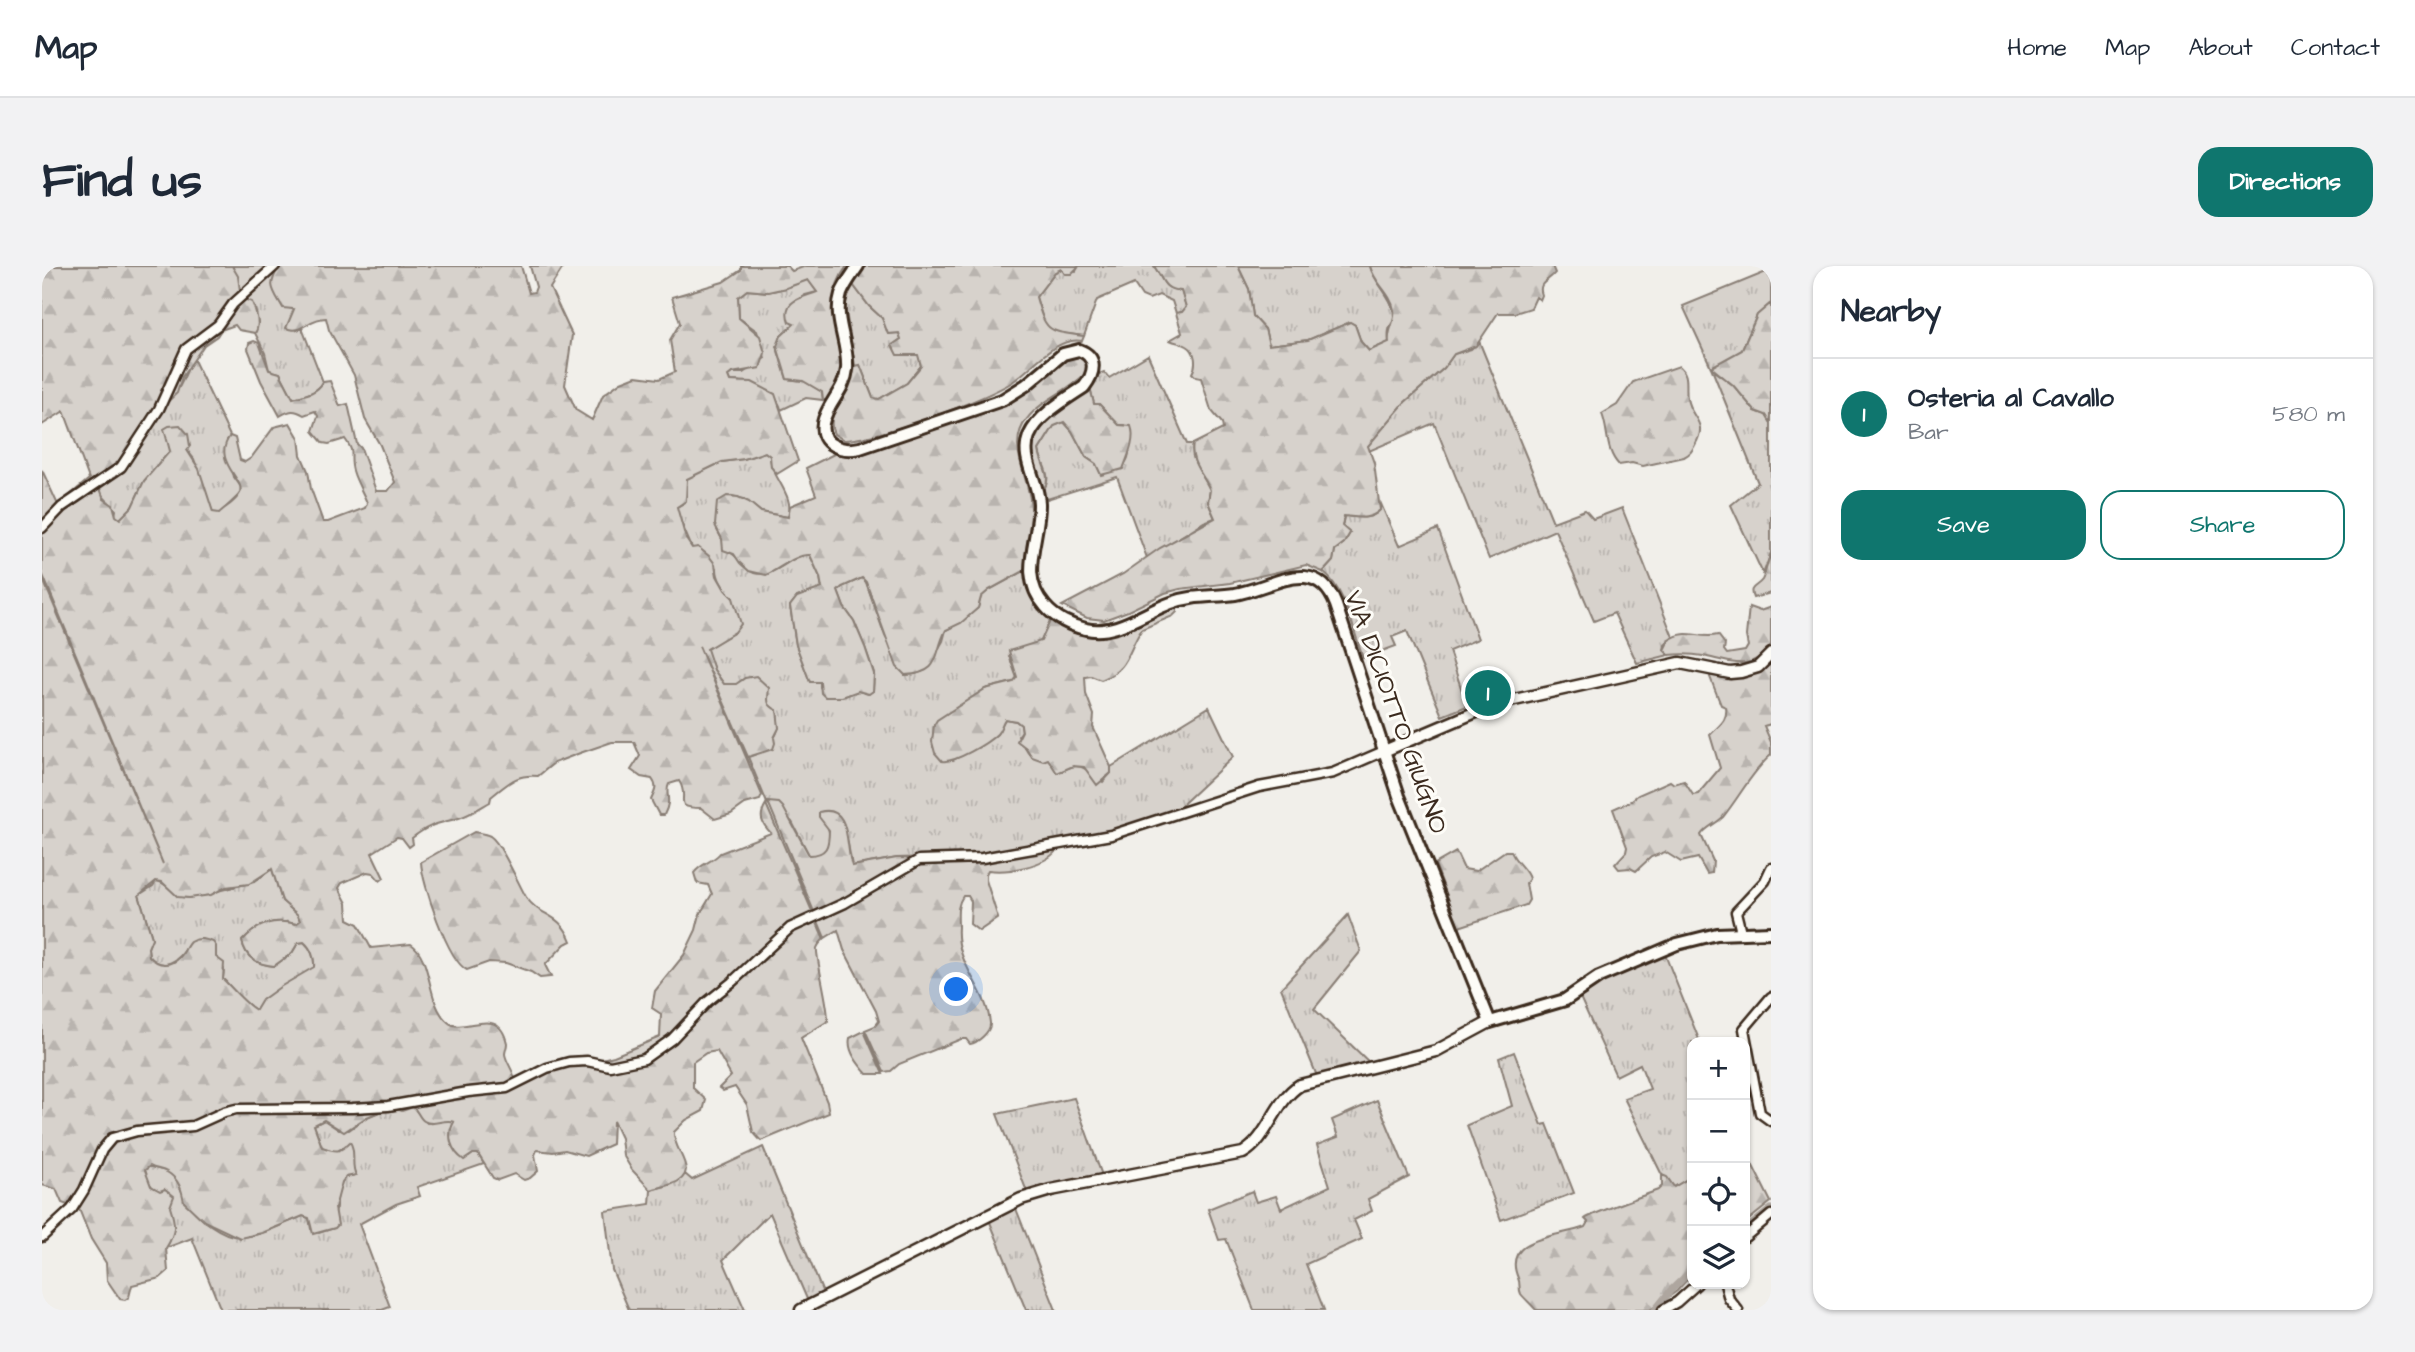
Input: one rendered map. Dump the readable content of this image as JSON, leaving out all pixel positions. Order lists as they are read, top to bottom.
{
  "streets": {
    "main road": ["VIA DICIOTTO GIUGNO"]
  },
  "page": {
    "header": "Map",
    "nav": [
      "Home",
      "Map",
      "About",
      "Contact"
    ],
    "buttons": [
      "Directions",
      ["Save", "Share"]
    ],
    "title": "Find us",
    "heading": "Nearby",
    "list": [
      {
        "mark": "1",
        "name": "Osteria al Cavallo",
        "note": "Bar",
        "value": "580 m"
      }
    ],
    "pins": "1",
    "map_buttons": ["+", "−"]
  }
}
